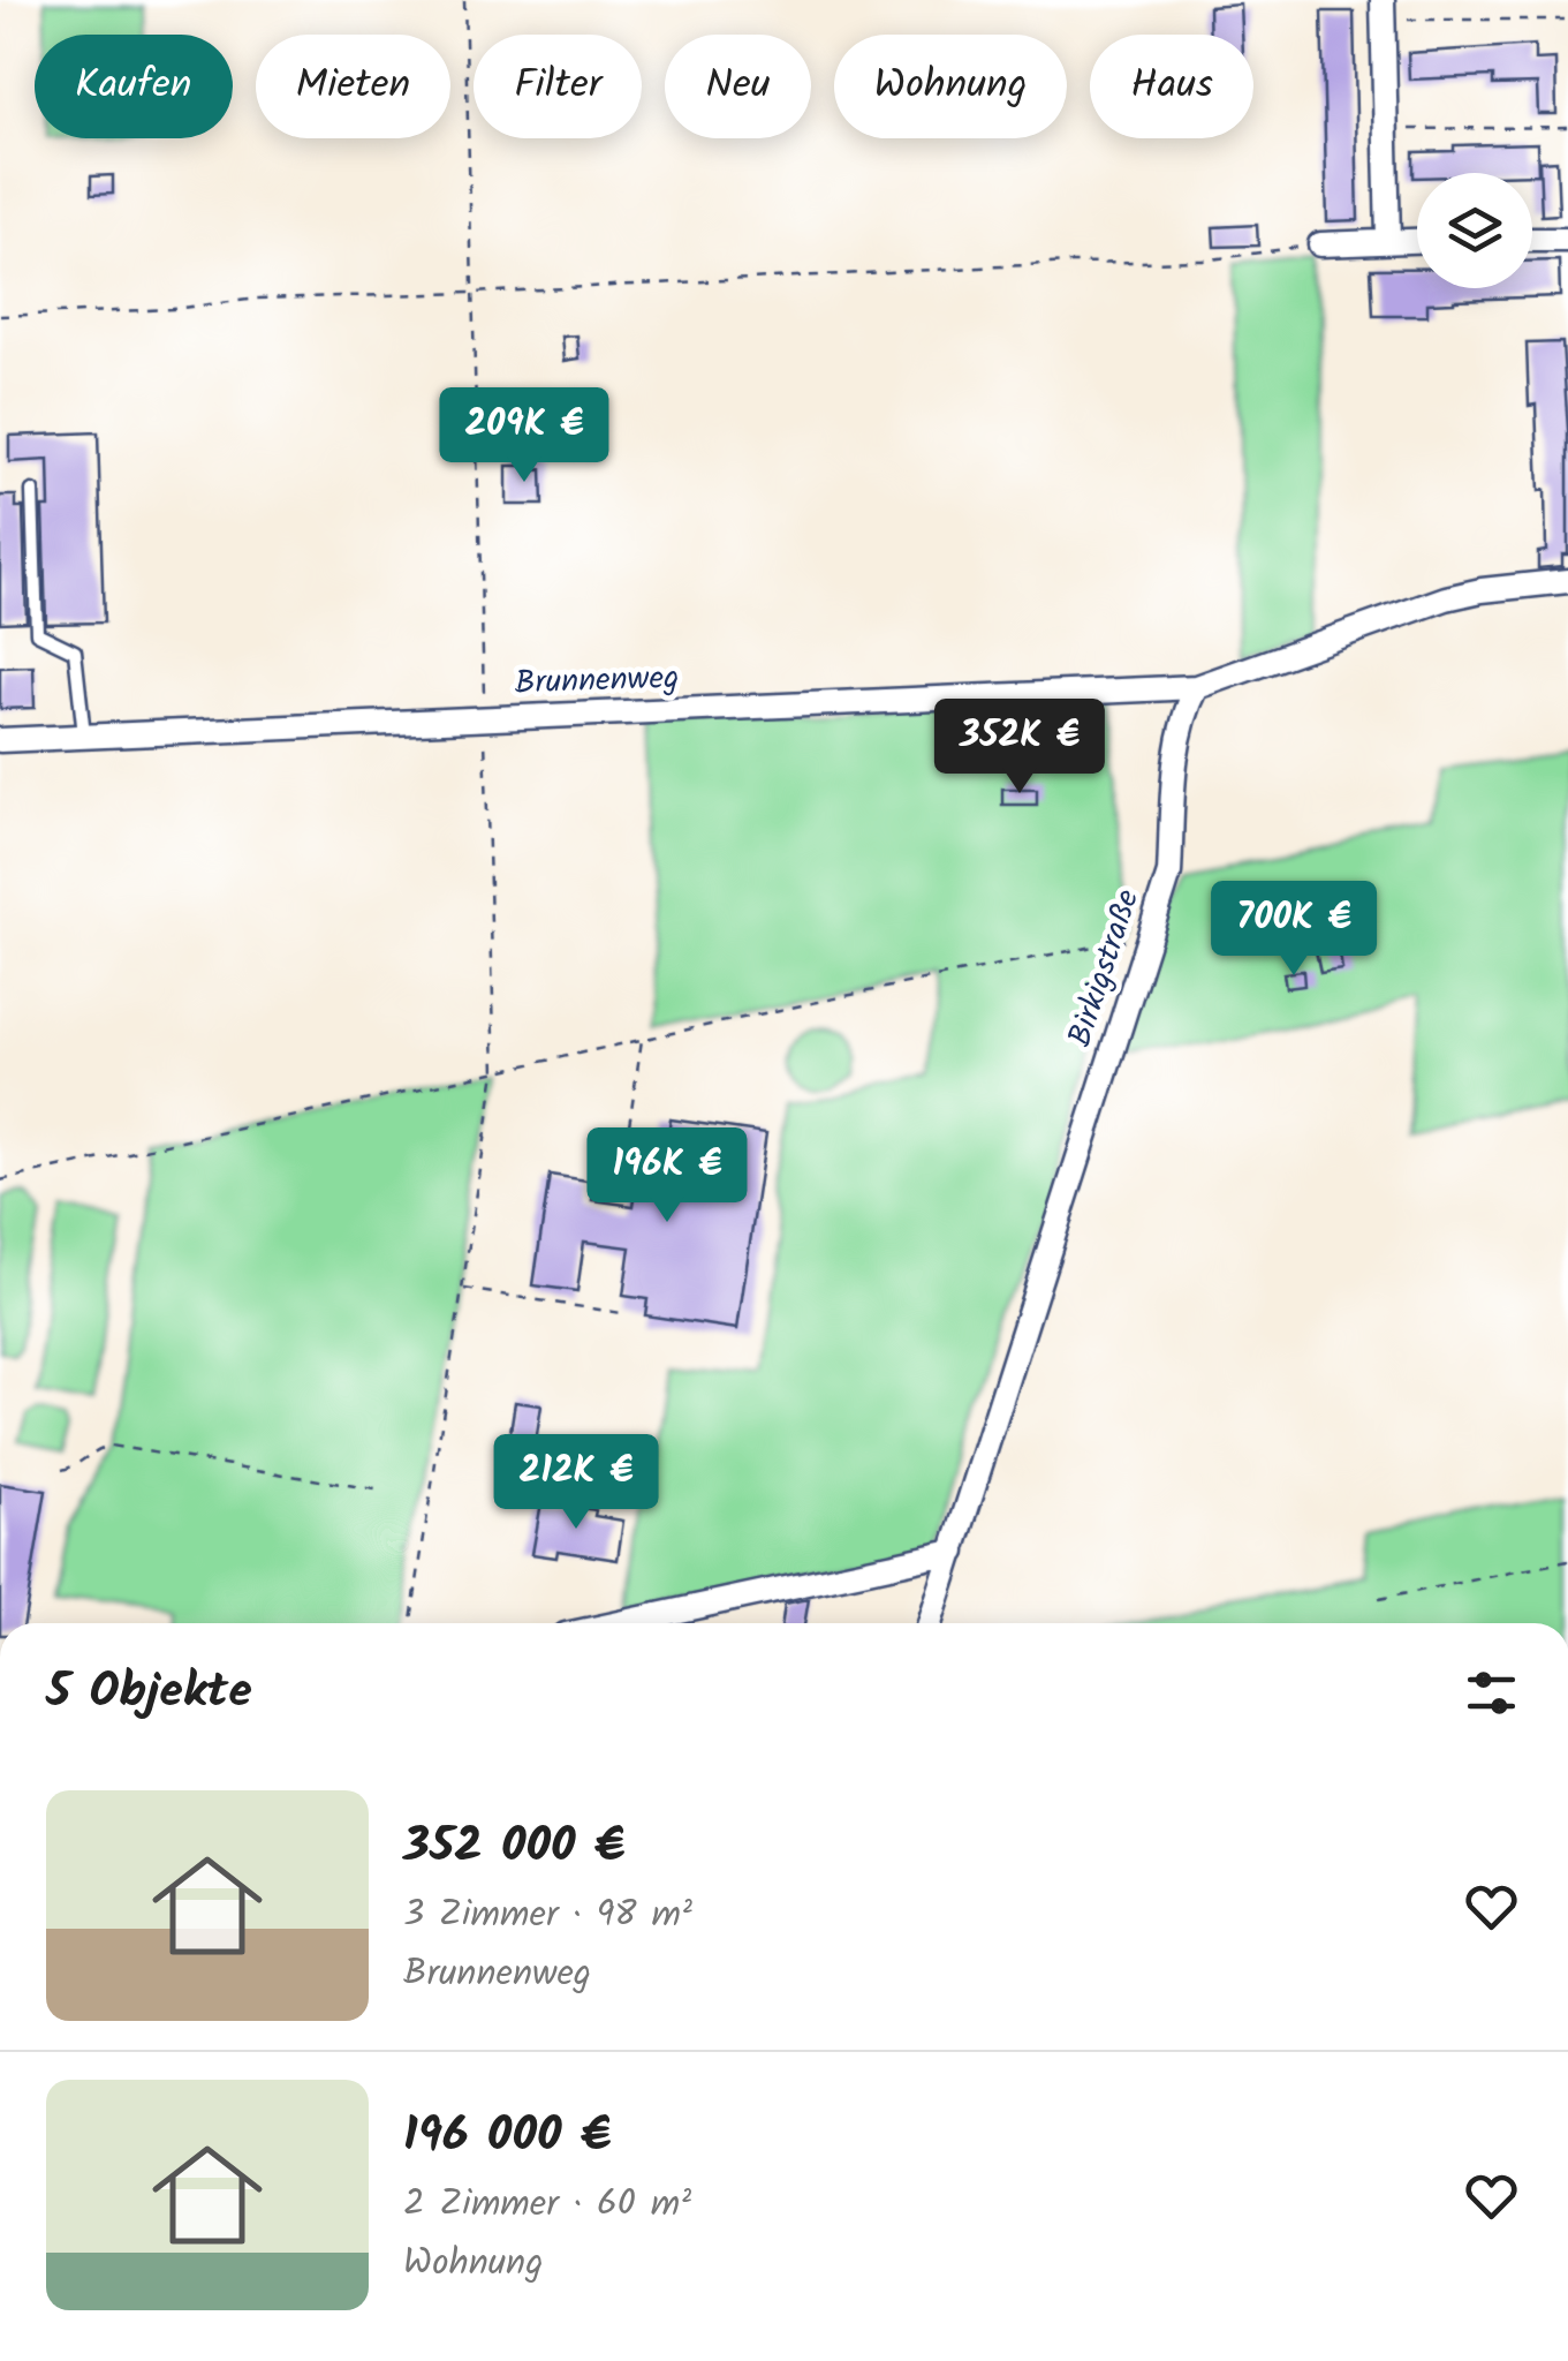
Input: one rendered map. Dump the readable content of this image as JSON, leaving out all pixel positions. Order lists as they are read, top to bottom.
{
  "streets": {
    "street": ["Brunnenweg", "Birkigstraße"]
  },
  "crossings": [
    ["Brunnenweg", "Birkigstraße"]
  ],
  "page": {
    "chip": [
      "Kaufen",
      "Mieten",
      "Filter",
      "Neu",
      "Wohnung",
      "Haus"
    ],
    "price": [
      "209K €",
      "352K €",
      "700K €",
      "196K €",
      "212K €"
    ],
    "heading": "5 Objekte",
    "list": [
      {
        "name": "352 000 €",
        "note": "3 Zimmer · 98 m² · Brunnenweg"
      },
      {
        "name": "196 000 €",
        "note": "2 Zimmer · 60 m² · Wohnung"
      }
    ]
  }
}
